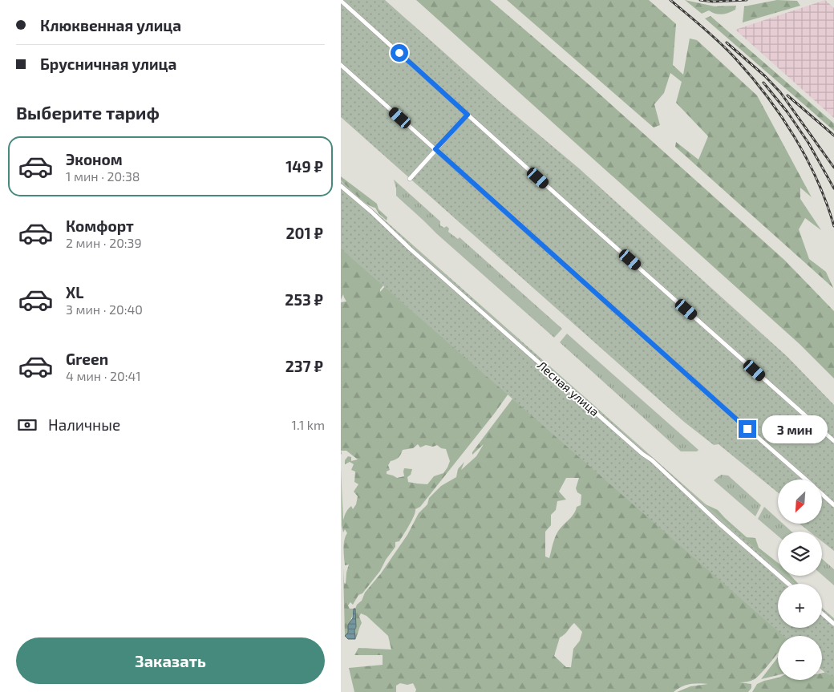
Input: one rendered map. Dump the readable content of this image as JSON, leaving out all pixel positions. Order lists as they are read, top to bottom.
{
  "streets": {
    "street": ["Лесная улица"]
  },
  "north": "bottom left",
  "page": {
    "banner": ["Клюквенная улица", "Брусничная улица"],
    "heading": "Выберите тариф",
    "list": [
      {
        "name": "Эконом",
        "note": "1 мин · 20:38",
        "value": "149 ₽"
      },
      {
        "name": "Комфорт",
        "note": "2 мин · 20:39",
        "value": "201 ₽"
      },
      {
        "name": "XL",
        "note": "3 мин · 20:40",
        "value": "253 ₽"
      },
      {
        "name": "Green",
        "note": "4 мин · 20:41",
        "value": "237 ₽"
      }
    ],
    "pay": ["Наличные", "1.1 km"],
    "bubble": "3 мин",
    "map_buttons": ["+", "−"],
    "buttons": "Заказать"
  }
}
